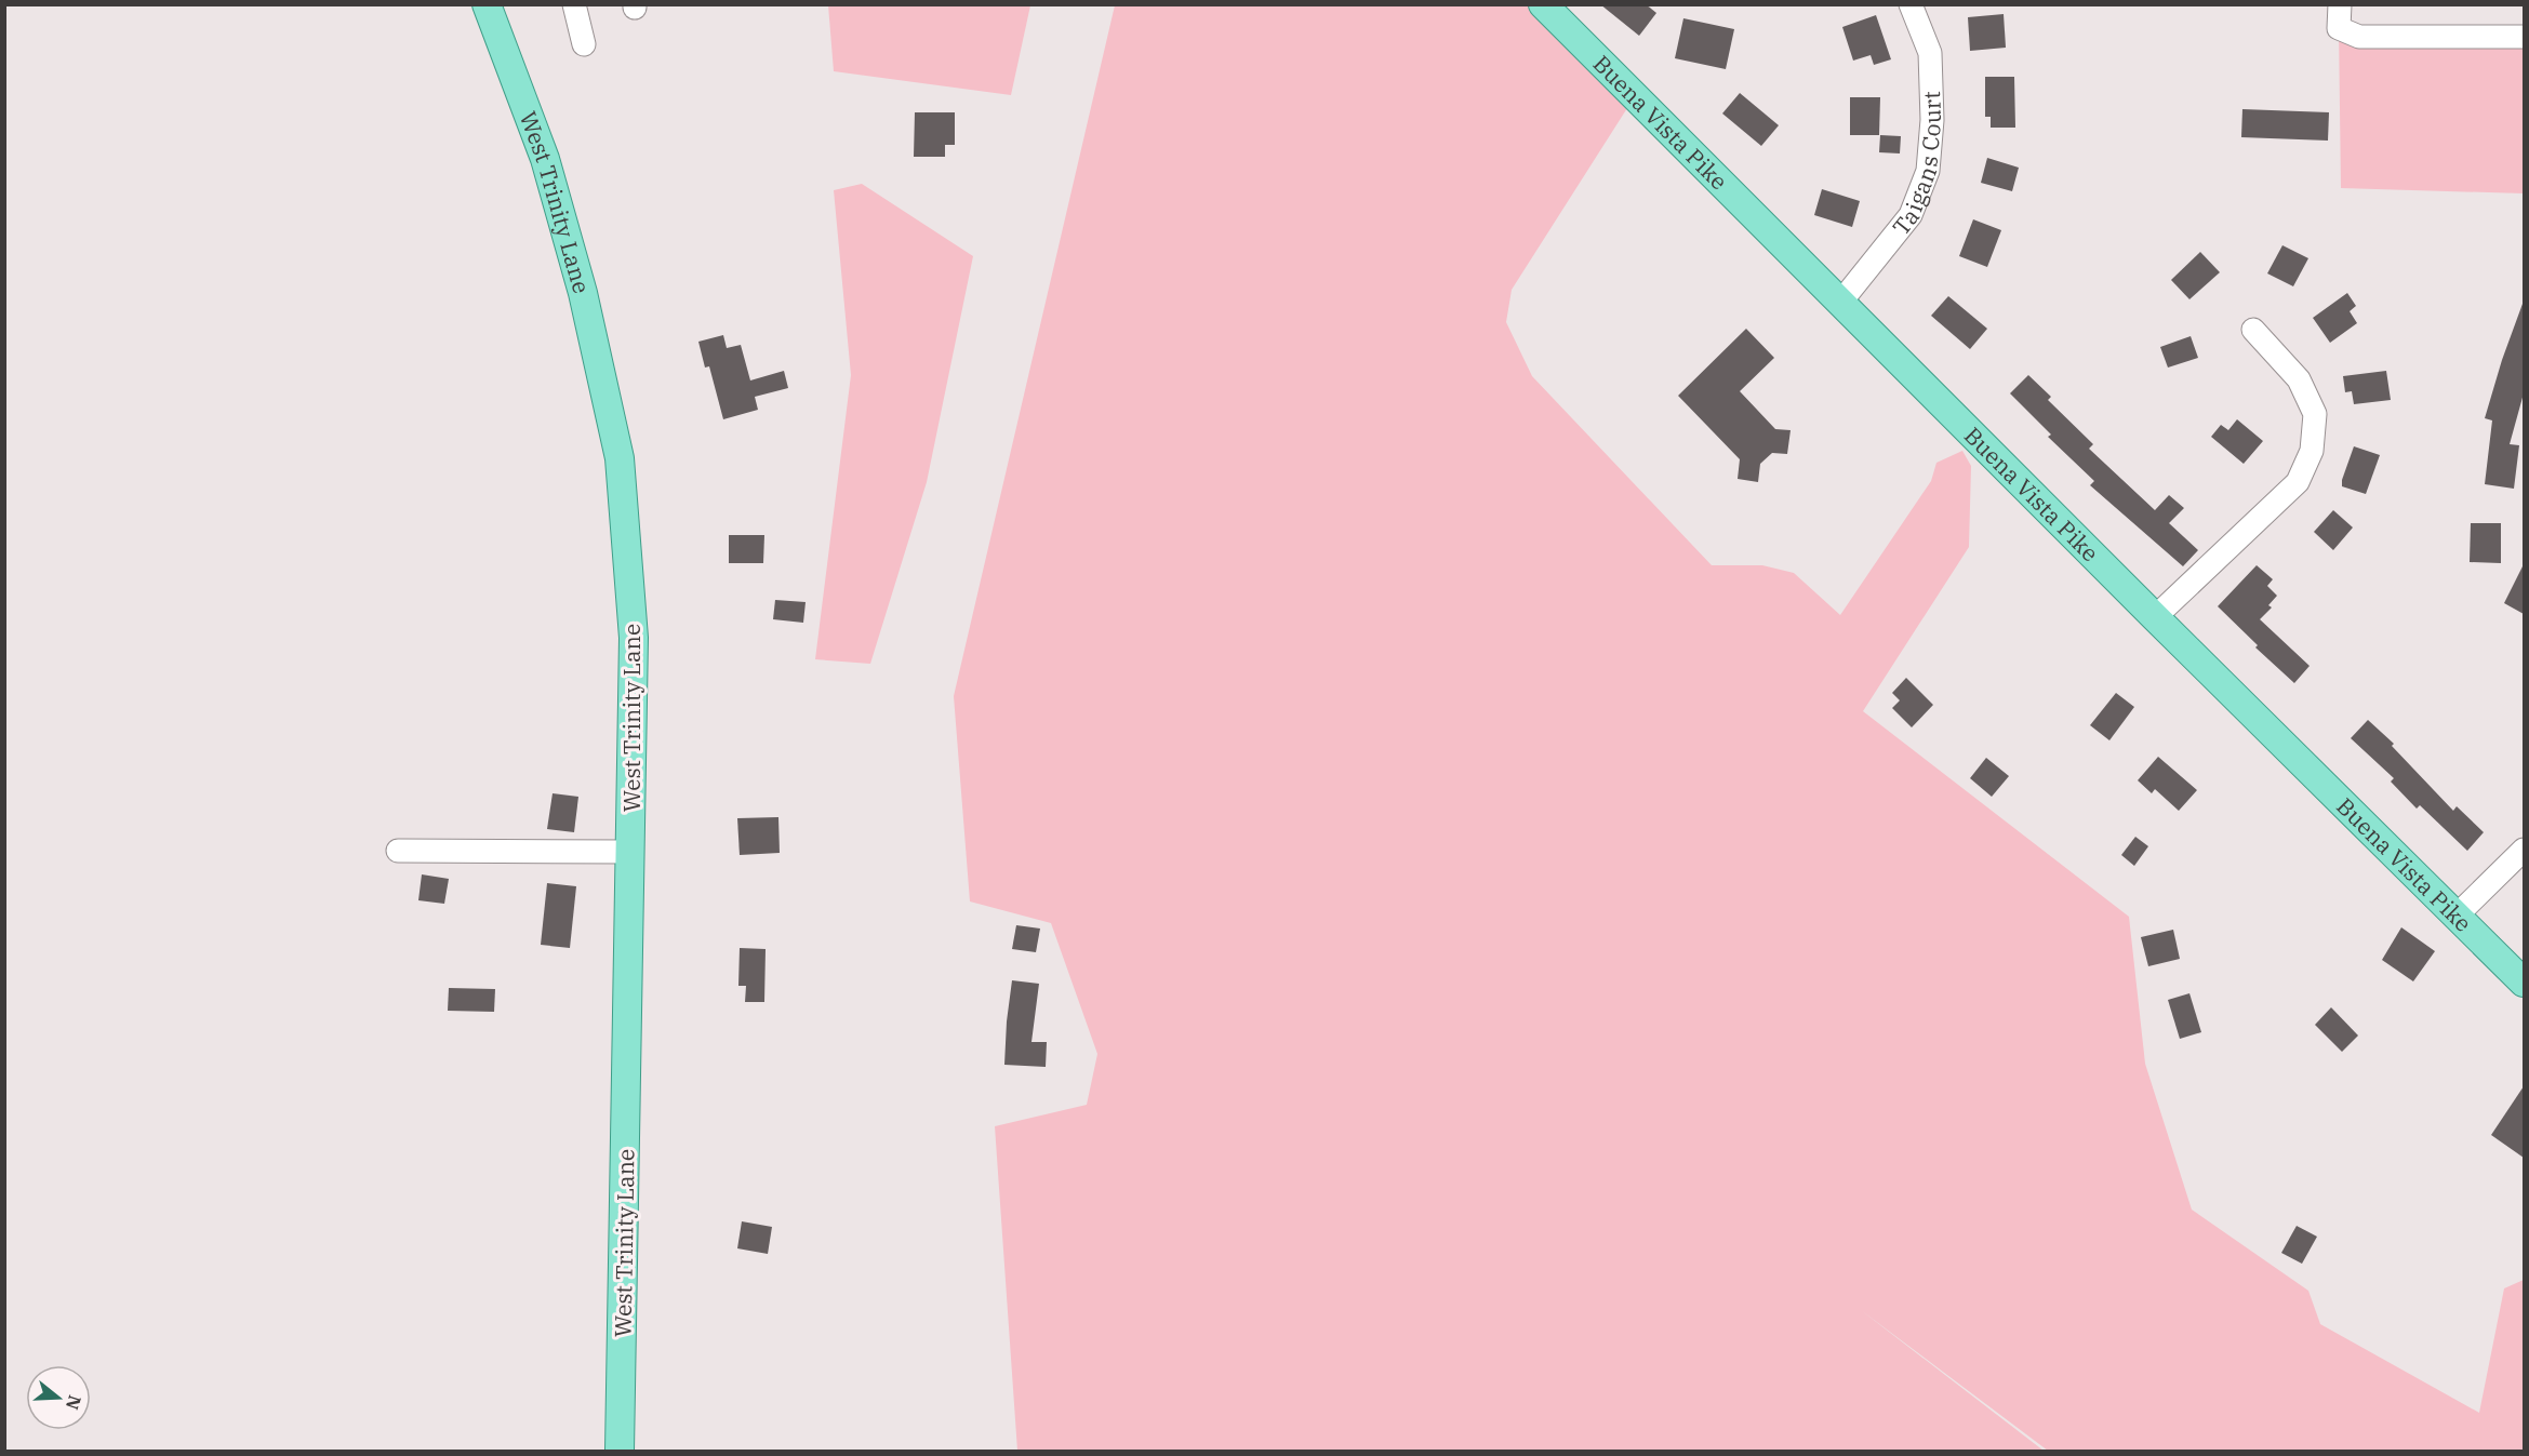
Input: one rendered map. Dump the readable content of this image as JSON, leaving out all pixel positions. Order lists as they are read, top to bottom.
{
  "streets": {
    "main road": ["Buena Vista Pike", "West Trinity Lane"],
    "street": ["Taigans Court"]
  },
  "crossings": [
    ["Buena Vista Pike", "Taigans Court"]
  ],
  "north": "right"
}
